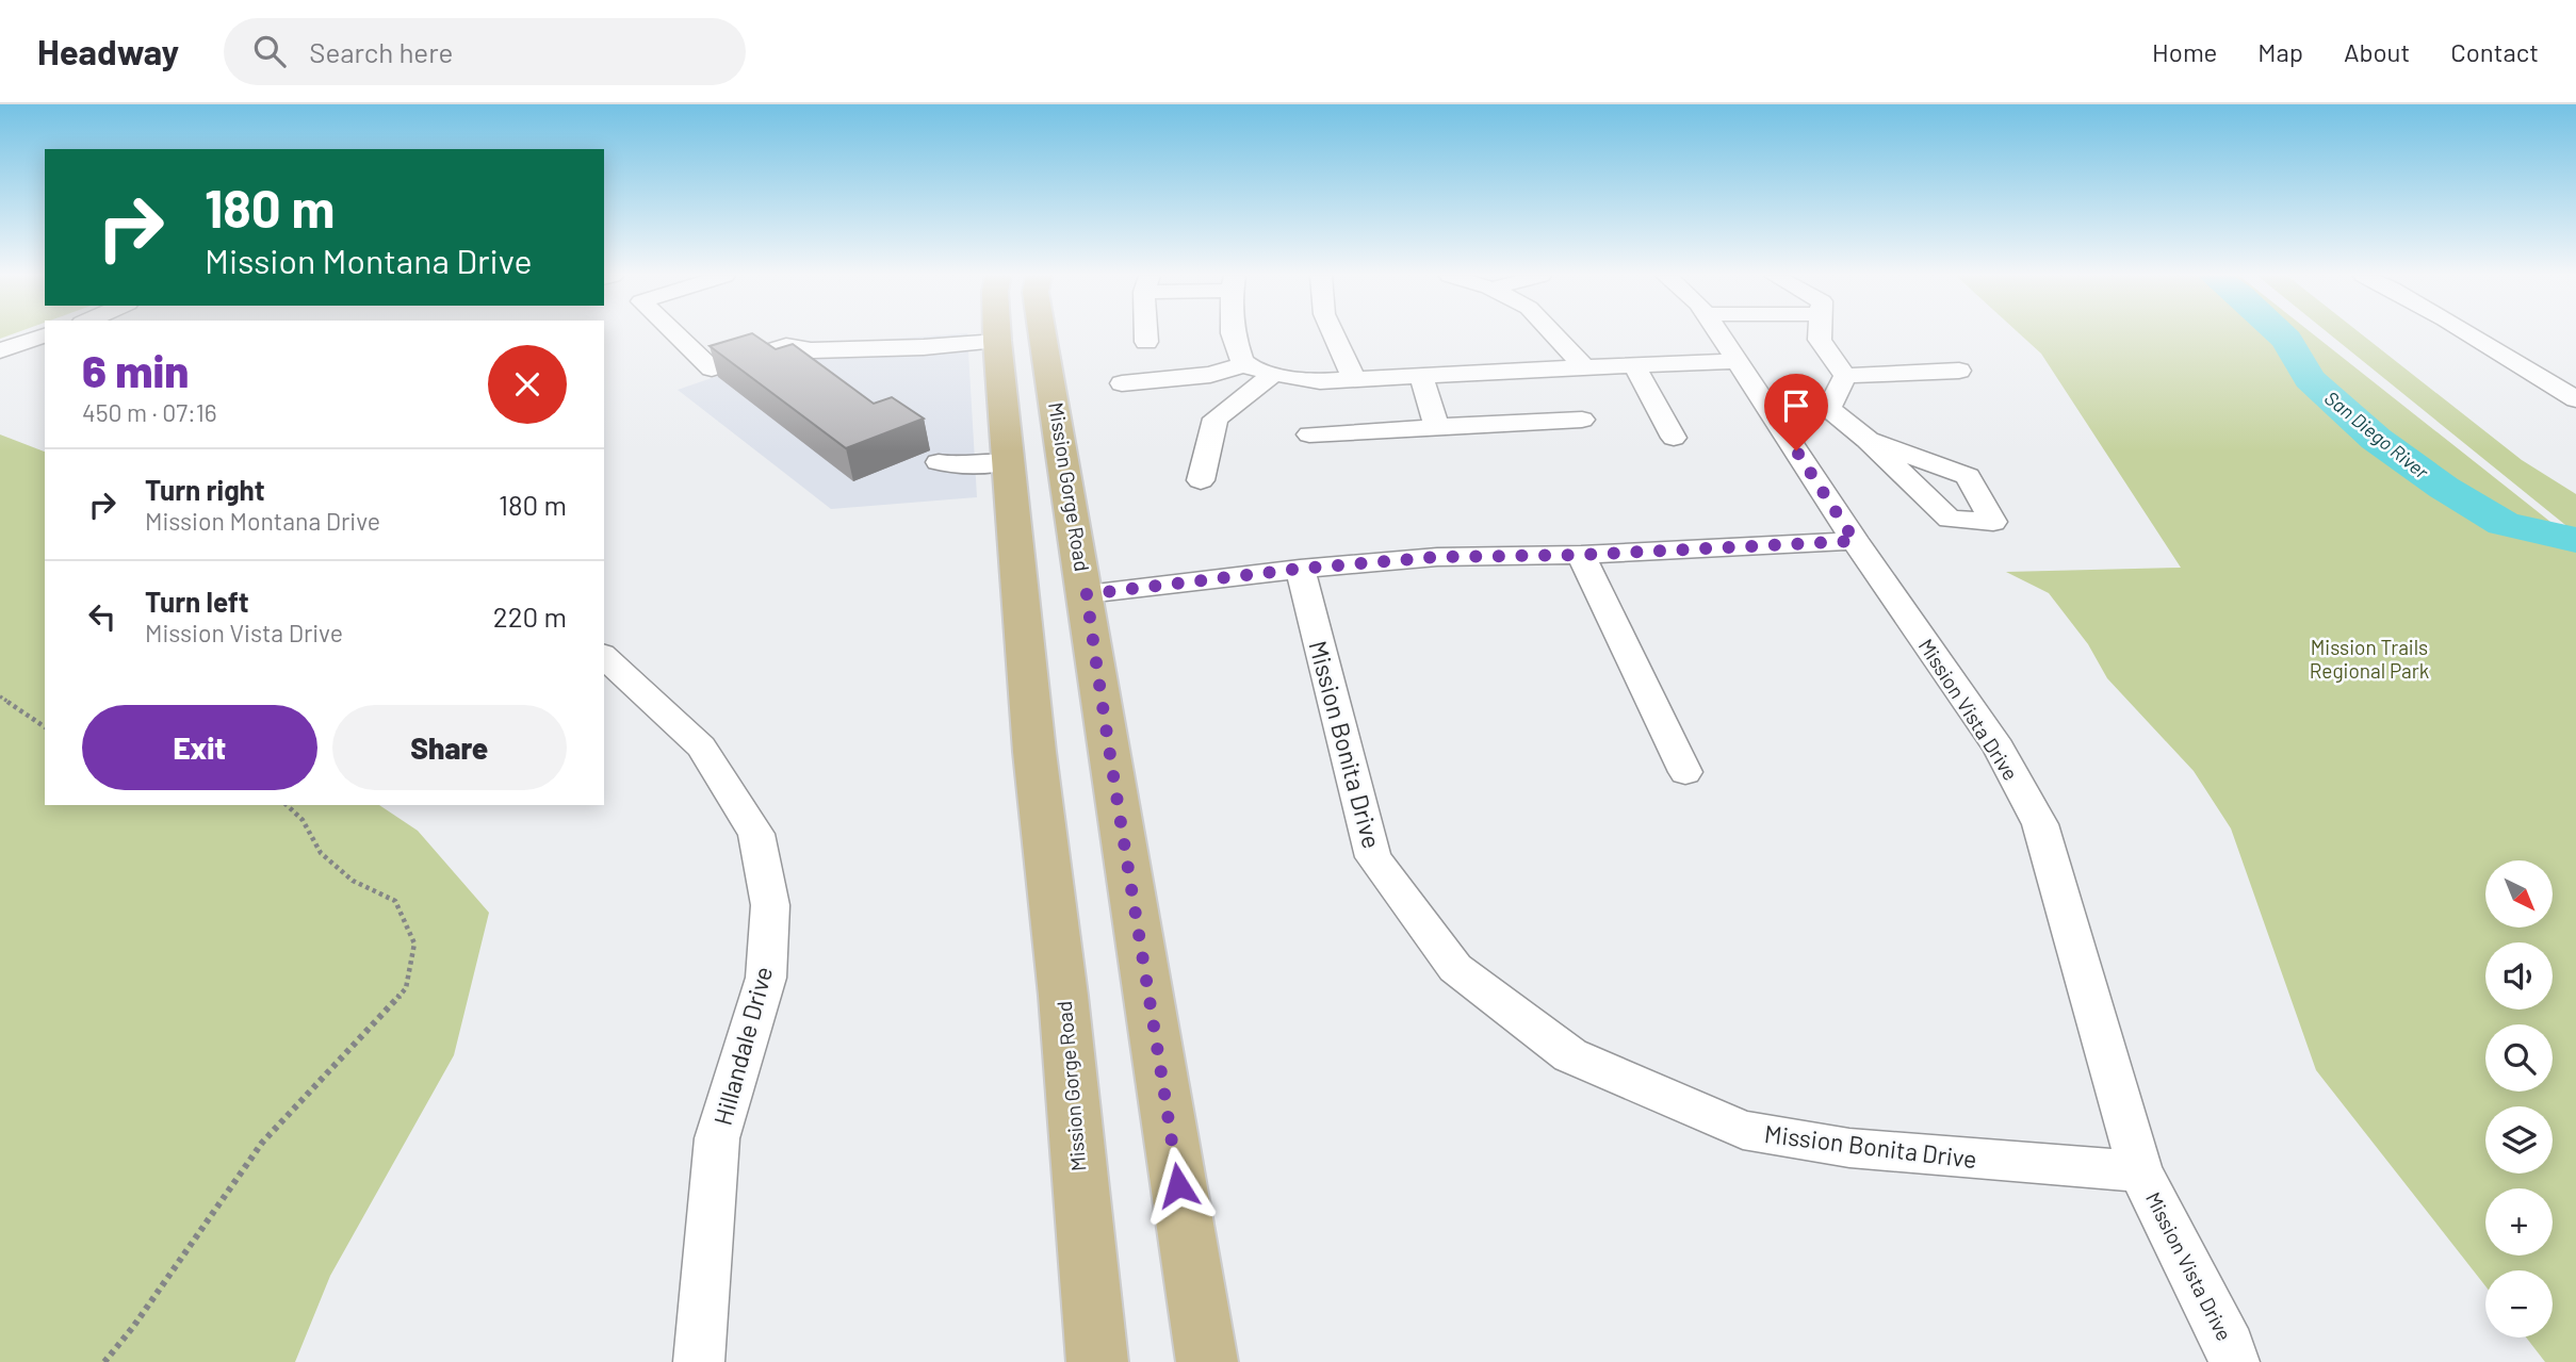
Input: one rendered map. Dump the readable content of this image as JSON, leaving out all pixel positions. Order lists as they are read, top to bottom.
{
  "streets": {
    "main road": ["Mission Gorge Road"],
    "street": ["Mission Vista Drive", "Mission Bonita Drive", "Hillandale Drive"]
  },
  "crossings": [
    ["Mission Vista Drive", "Mission Bonita Drive"]
  ],
  "water": ["San Diego River"],
  "parks": ["Mission Trails Regional Park"],
  "north": "bottom right",
  "page": {
    "header": "Headway",
    "search": "Search here",
    "nav": [
      "Home",
      "Map",
      "About",
      "Contact"
    ],
    "turn": ["180 m", "Mission Montana Drive"],
    "heading": ["6 min", "450 m · 07:16"],
    "list": [
      {
        "name": "Turn right",
        "note": "Mission Montana Drive",
        "value": "180 m"
      },
      {
        "name": "Turn left",
        "note": "Mission Vista Drive",
        "value": "220 m"
      }
    ],
    "buttons": ["Exit", "Share"],
    "map_buttons": ["+", "−"]
  }
}
